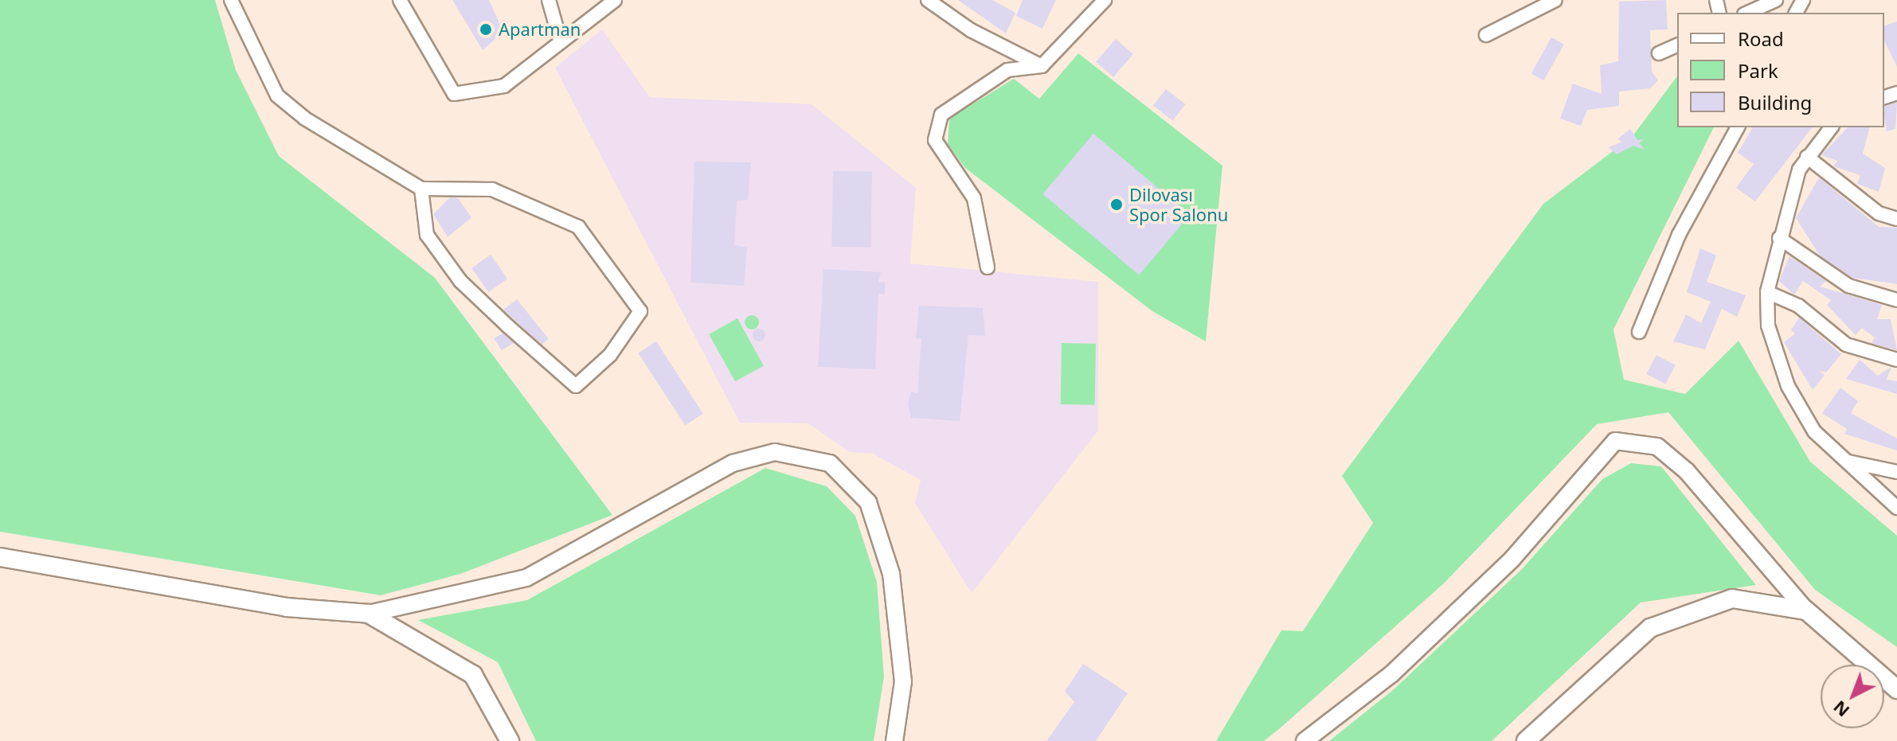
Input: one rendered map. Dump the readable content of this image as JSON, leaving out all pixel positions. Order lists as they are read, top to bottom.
{
  "places": ["Apartman", "Dilovası Spor Salonu"],
  "legend": ["Road", "Park", "Building"],
  "north": "bottom left"
}
